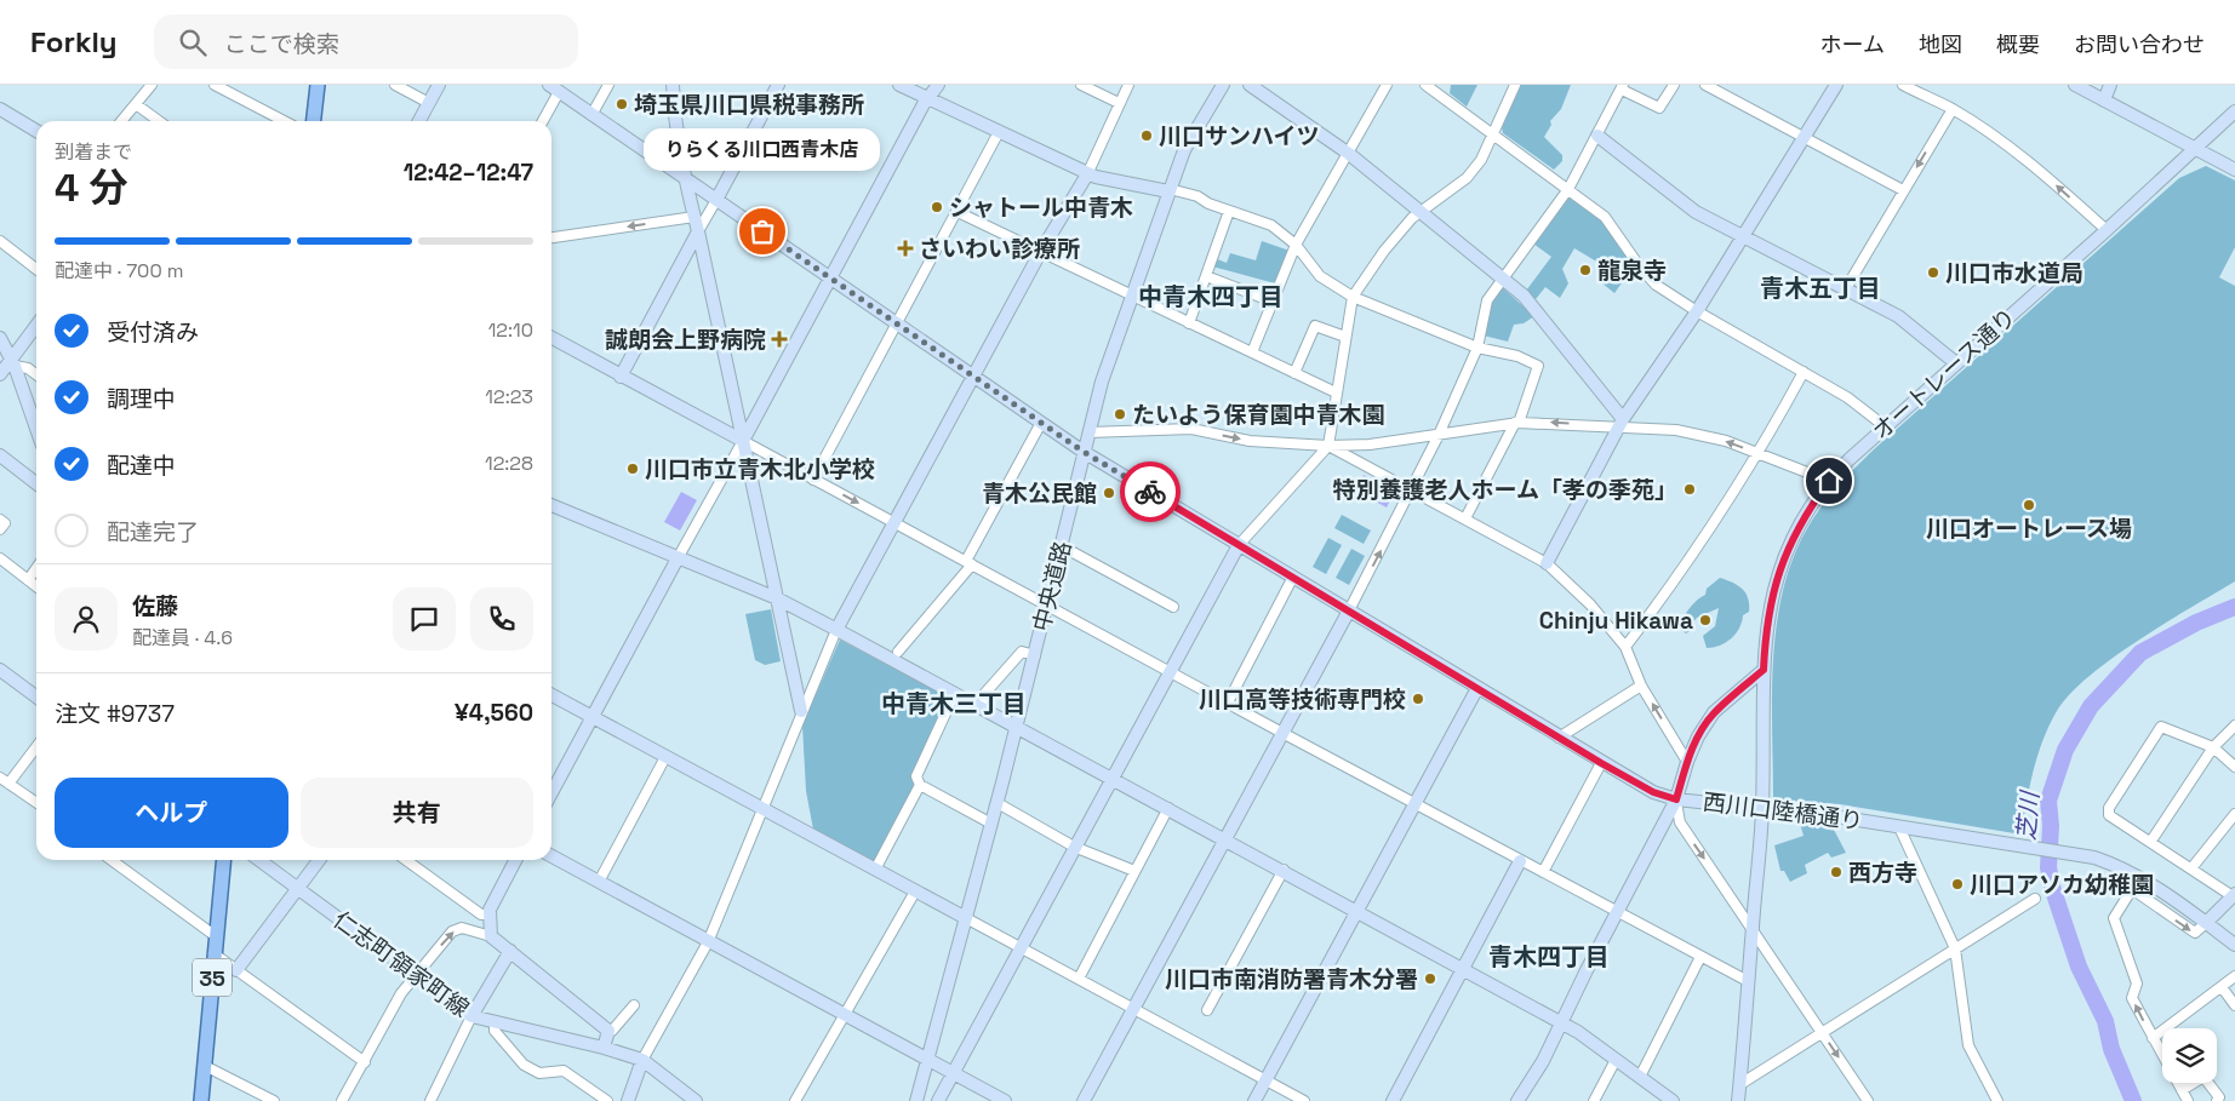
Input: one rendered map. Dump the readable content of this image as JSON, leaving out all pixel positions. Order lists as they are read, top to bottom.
{
  "streets": {
    "main road": ["35"],
    "street": [
      "オートレース通り",
      "中央道路",
      "西川口陸橋通り",
      "仁志町領家町線"
    ]
  },
  "crossings": [
    ["オートレース通り", "西川口陸橋通り"],
    ["中央道路", "西川口陸橋通り"]
  ],
  "districts": [
    "青木五丁目",
    "中青木四丁目",
    "中青木三丁目",
    "青木四丁目"
  ],
  "water": ["芝川"],
  "places": {
    "other": [
      "埼玉県川口県税事務所",
      "川口サンハイツ",
      "シャトール中青木",
      "りらくる川口西青木店",
      "龍泉寺",
      "川口市水道局",
      "たいよう保育園中青木園",
      "川口市立青木北小学校",
      "特別養護老人ホーム「孝の季苑」",
      "青木公民館",
      "川口オートレース場",
      "Chinju Hikawa",
      "川口高等技術専門校",
      "西方寺",
      "川口アソカ幼稚園",
      "川口市南消防署青木分署"
    ],
    "health": ["さいわい診療所", "誠朗会上野病院"]
  },
  "page": {
    "header": "Forkly",
    "search": "ここで検索",
    "nav": [
      "ホーム",
      "地図",
      "概要",
      "お問い合わせ"
    ],
    "heading": ["4 分", "到着まで", "12:42–12:47"],
    "panel": [
      "佐藤",
      "配達員 · 4.6",
      "注文 #9737",
      "¥4,560"
    ],
    "bubble": "りらくる川口西青木店",
    "bar": "配達中 · 700 m",
    "list": [
      ["受付済み", "12:10"],
      ["調理中", "12:23"],
      ["配達中", "12:28"],
      "配達完了"
    ],
    "buttons": ["ヘルプ", "共有"]
  }
}
